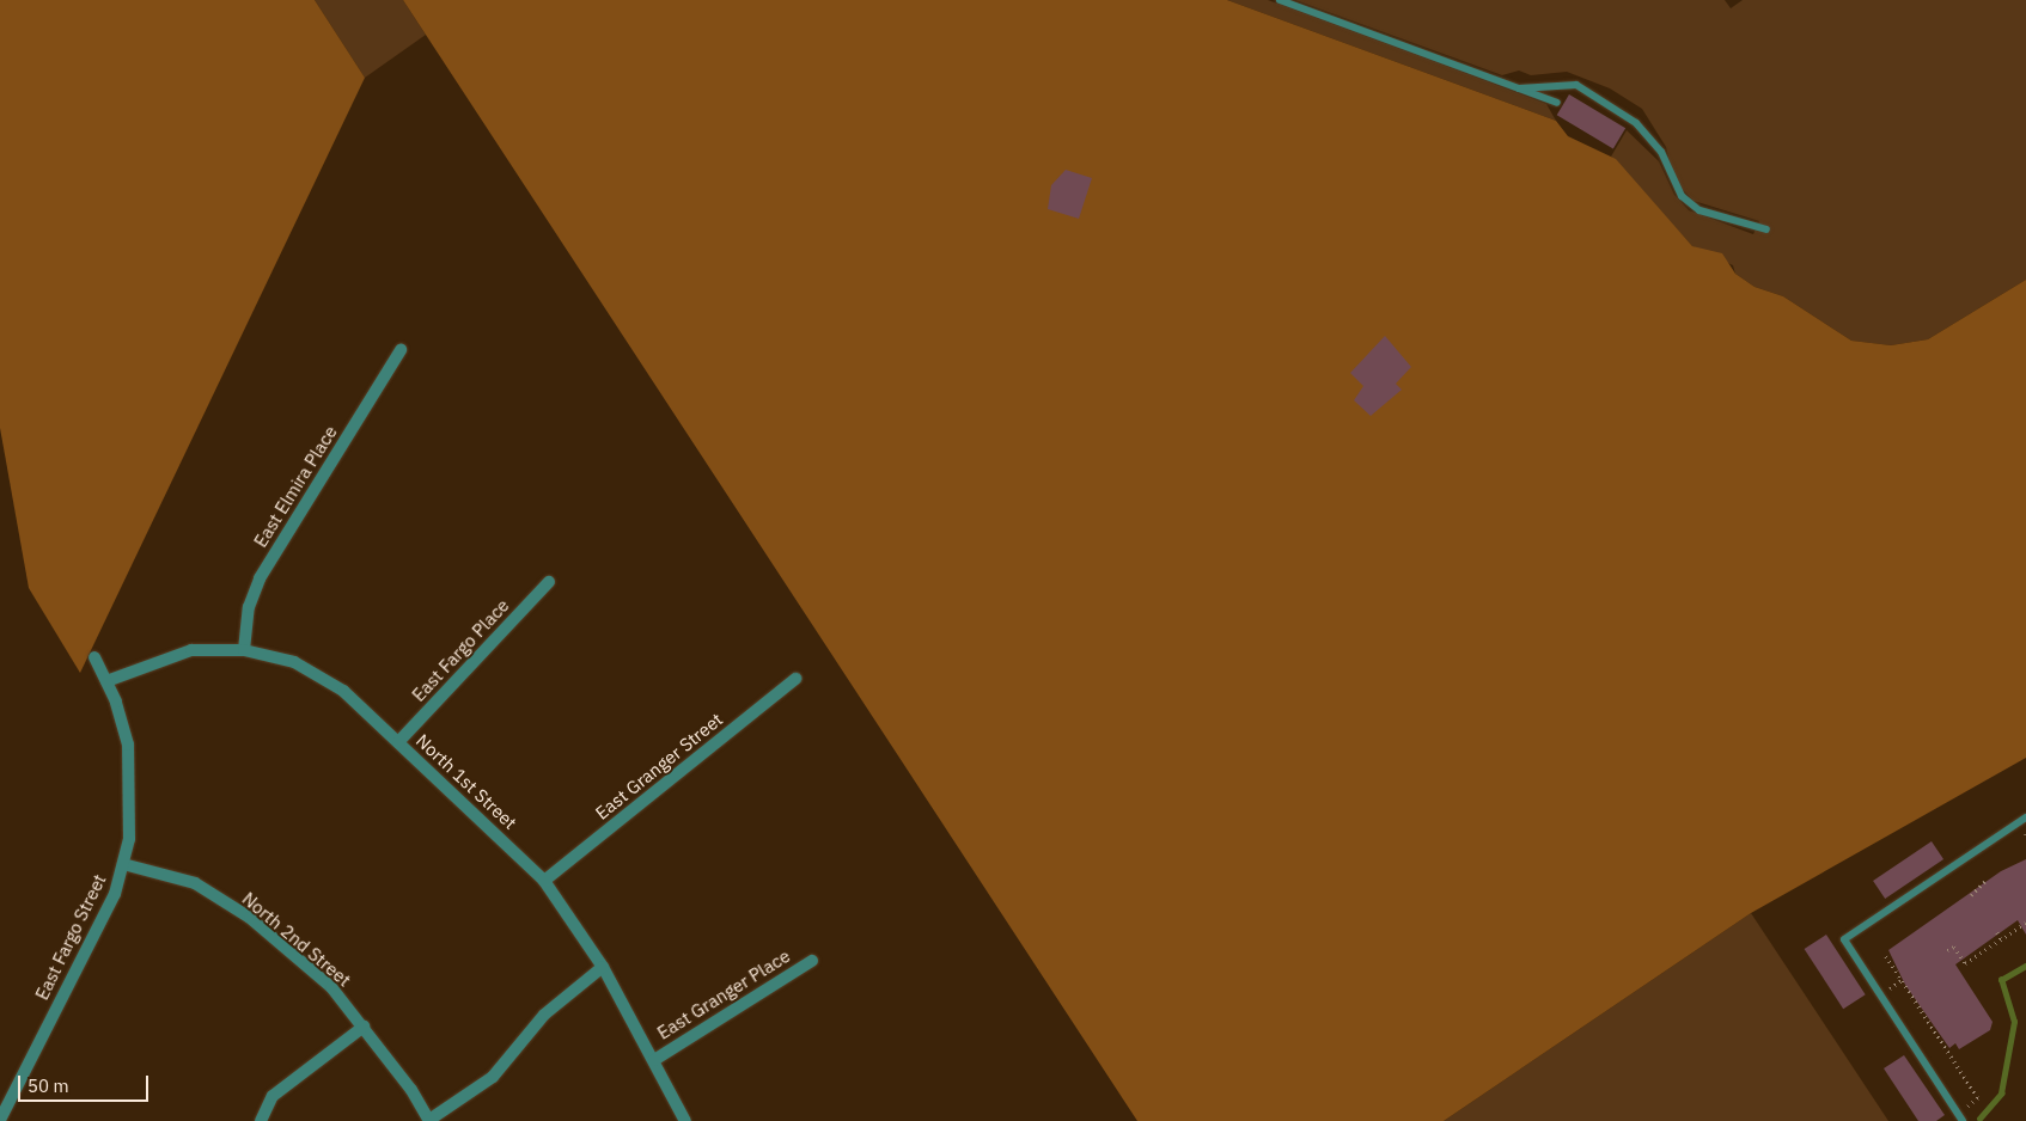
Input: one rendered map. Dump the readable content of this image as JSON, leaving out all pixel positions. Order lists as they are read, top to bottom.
{
  "streets": {
    "street": [
      "East Elmira Place",
      "East Fargo Place",
      "East Granger Street",
      "North 1st Street",
      "East Fargo Street",
      "North 2nd Street",
      "East Granger Place"
    ]
  },
  "crossings": [
    ["East Elmira Place", "North 1st Street"],
    ["East Fargo Place", "North 1st Street"],
    ["East Granger Street", "North 1st Street"],
    ["North 1st Street", "East Fargo Street"],
    ["North 1st Street", "East Granger Place"],
    ["East Fargo Street", "North 2nd Street"]
  ],
  "scale_bar": "50 m"
}
